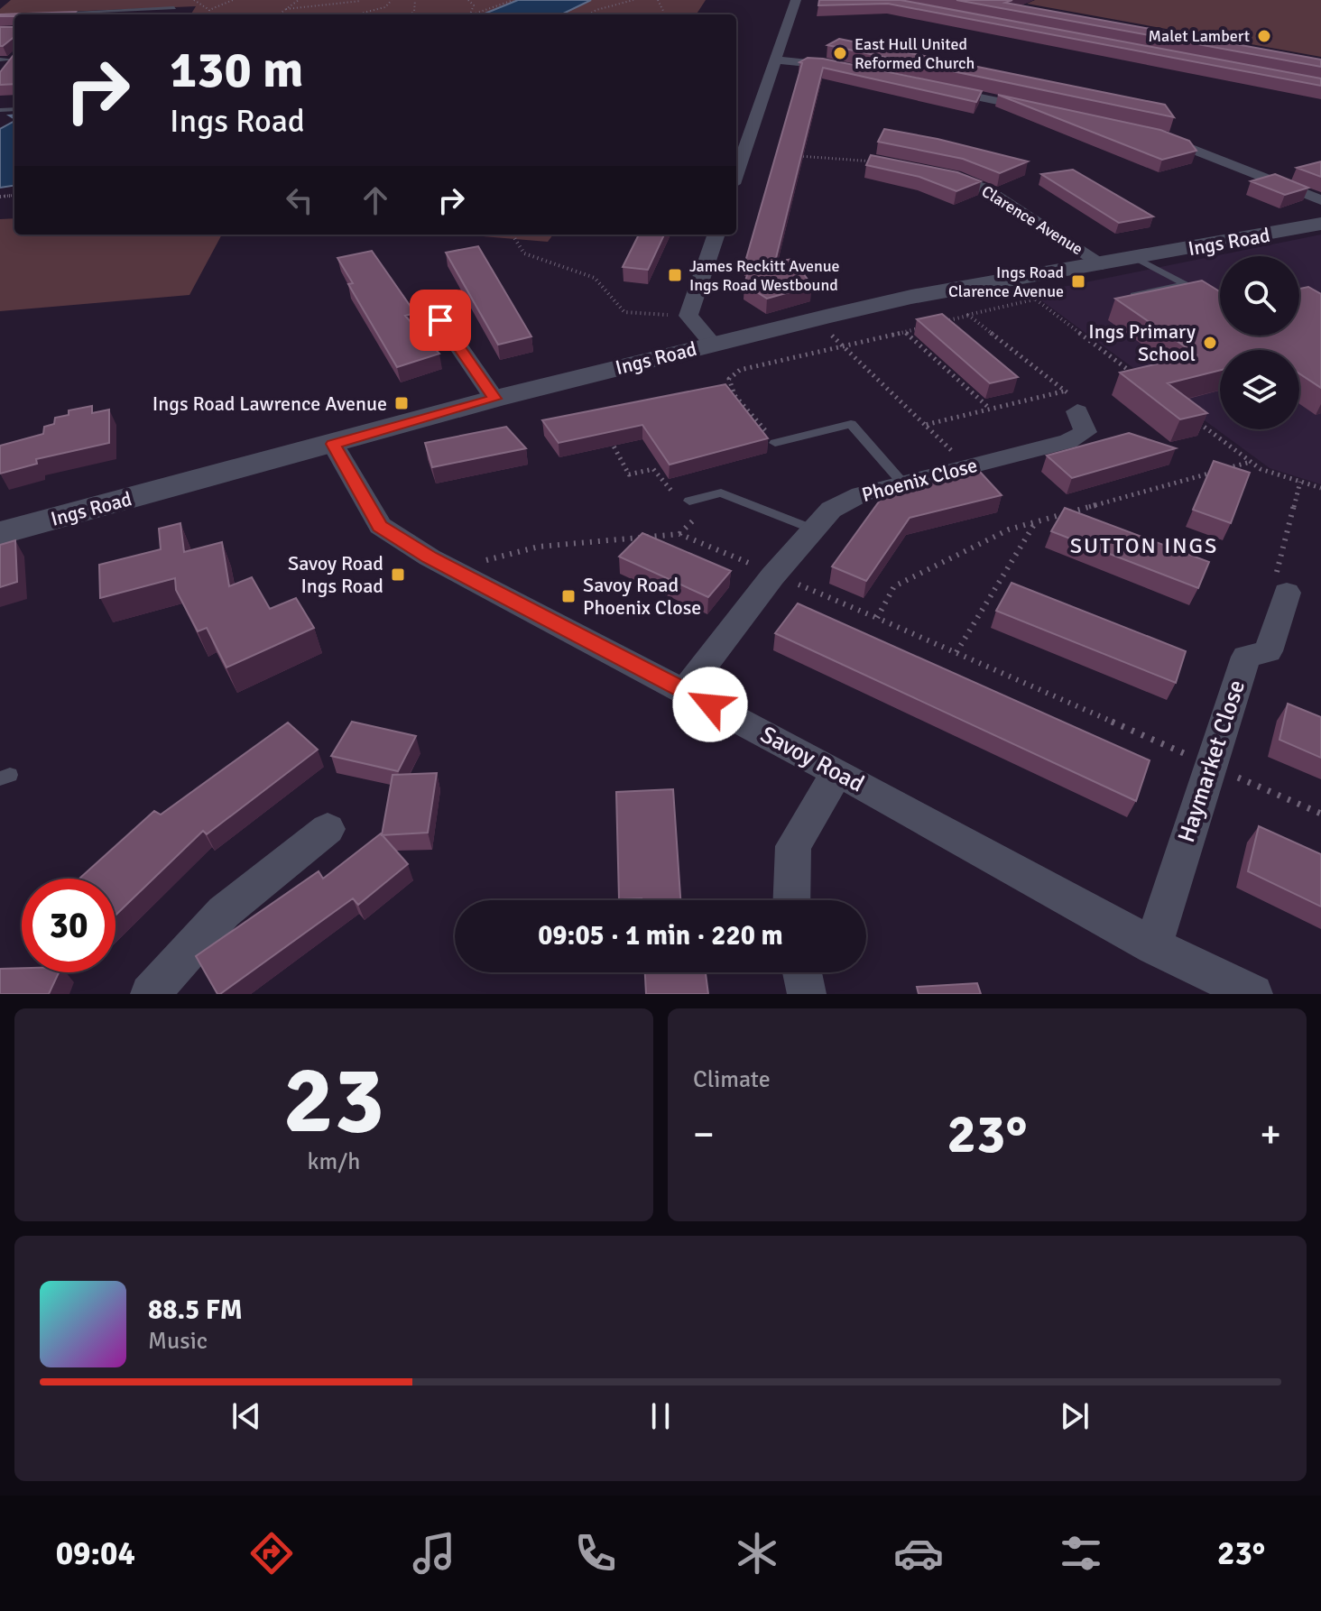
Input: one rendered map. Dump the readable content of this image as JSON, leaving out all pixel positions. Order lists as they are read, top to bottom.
{
  "streets": {
    "street": [
      "Clarence Avenue",
      "Ings Road",
      "Phoenix Close",
      "Savoy Road",
      "Haymarket Close"
    ]
  },
  "crossings": [
    ["Clarence Avenue", "Ings Road"],
    ["Ings Road", "Savoy Road"],
    ["Phoenix Close", "Savoy Road"],
    ["Savoy Road", "Haymarket Close"]
  ],
  "districts": ["SUTTON INGS"],
  "places": {
    "other": ["Malet Lambert", "East Hull United Reformed Church", "Ings Primary School"],
    "transit": [
      "James Reckitt Avenue Ings Road Westbound",
      "Ings Road Clarence Avenue",
      "Ings Road Lawrence Avenue",
      "Savoy Road Ings Road",
      "Savoy Road Phoenix Close"
    ]
  },
  "page": {
    "turn": ["130 m", "Ings Road"],
    "limit": "30",
    "trip": "09:05 · 1 min · 220 m",
    "tile": [
      ["23", "km/h"],
      "Climate"
    ],
    "heat": ["−", "23°", "+"],
    "song": ["88.5 FM", "Music"],
    "tabs": ["09:04", "23°"]
  }
}
